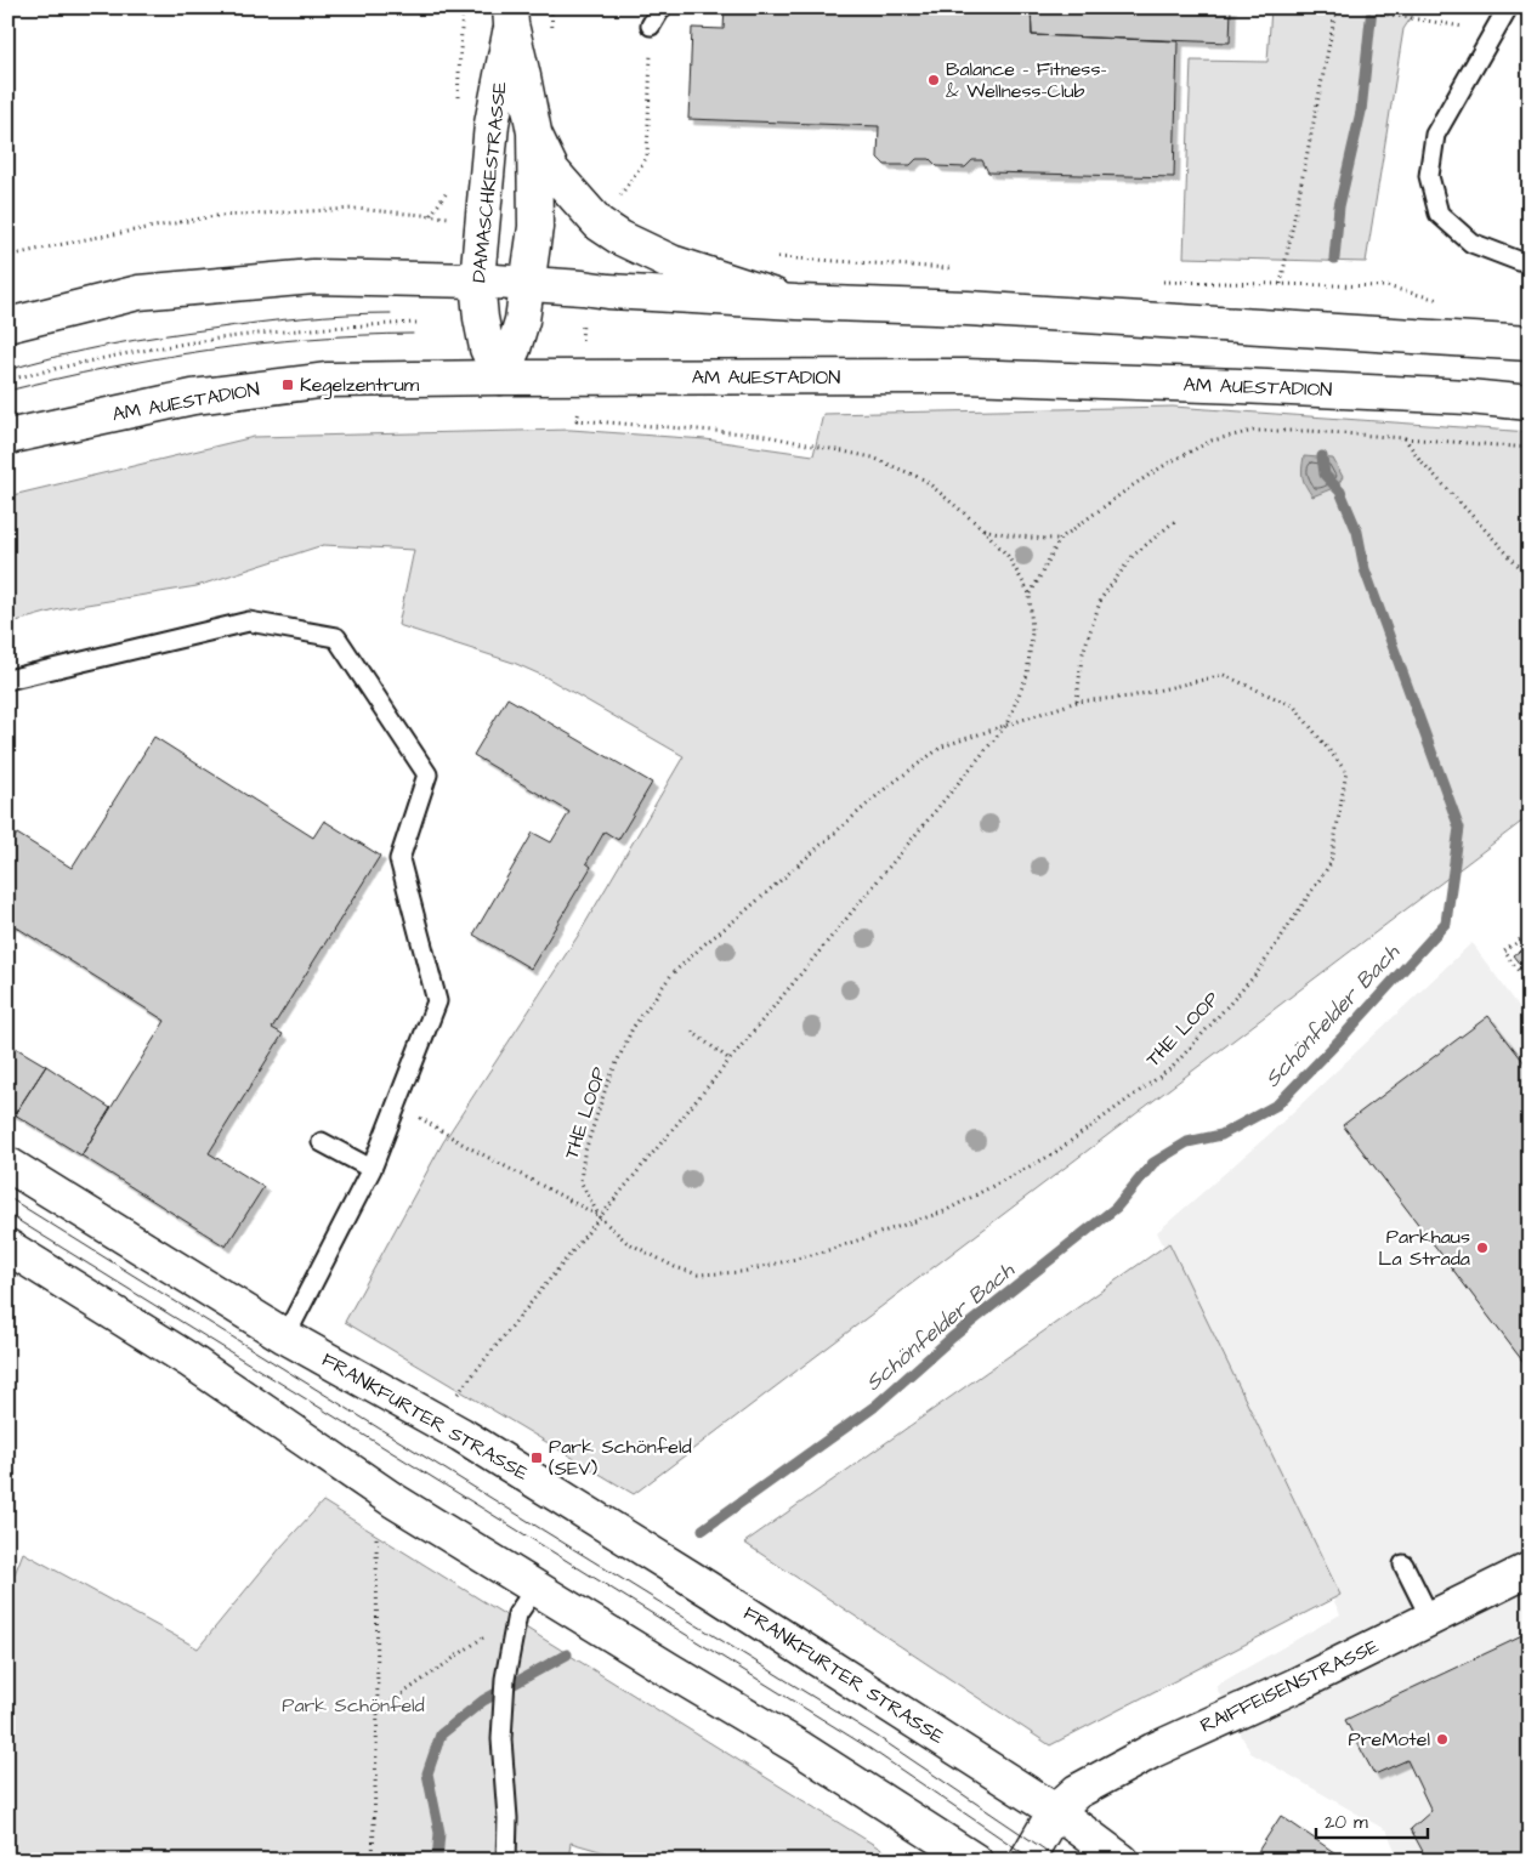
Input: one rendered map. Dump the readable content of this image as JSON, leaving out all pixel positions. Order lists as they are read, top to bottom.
{
  "streets": {
    "main road": [
      "DAMASCHKESTRASSE",
      "AM AUESTADION",
      "FRANKFURTER STRASSE",
      "RAIFFEISENSTRASSE"
    ],
    "path": ["THE LOOP"]
  },
  "crossings": [
    ["DAMASCHKESTRASSE", "AM AUESTADION"],
    ["FRANKFURTER STRASSE", "RAIFFEISENSTRASSE"]
  ],
  "water": ["Schönfelder Bach"],
  "parks": ["Park Schönfeld"],
  "places": {
    "other": ["Balance - Fitness- & Wellness-Club", "Parkhaus La Strada", "PreMotel"],
    "transit": ["Kegelzentrum", "Park Schönfeld (SEV)"]
  },
  "scale_bar": "20 m"
}
